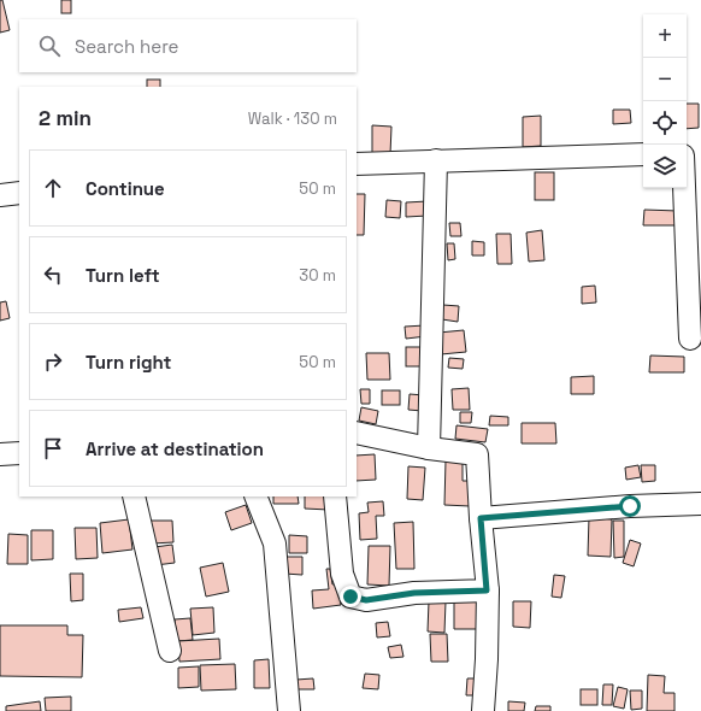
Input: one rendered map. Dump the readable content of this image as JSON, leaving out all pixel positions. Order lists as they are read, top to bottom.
{
  "page": {
    "map_buttons": ["+", "−"],
    "search": "Search here",
    "heading": ["2 min", "Walk · 130 m"],
    "list": [
      ["Continue", "50 m"],
      ["Turn left", "30 m"],
      ["Turn right", "50 m"],
      "Arrive at destination"
    ]
  }
}
